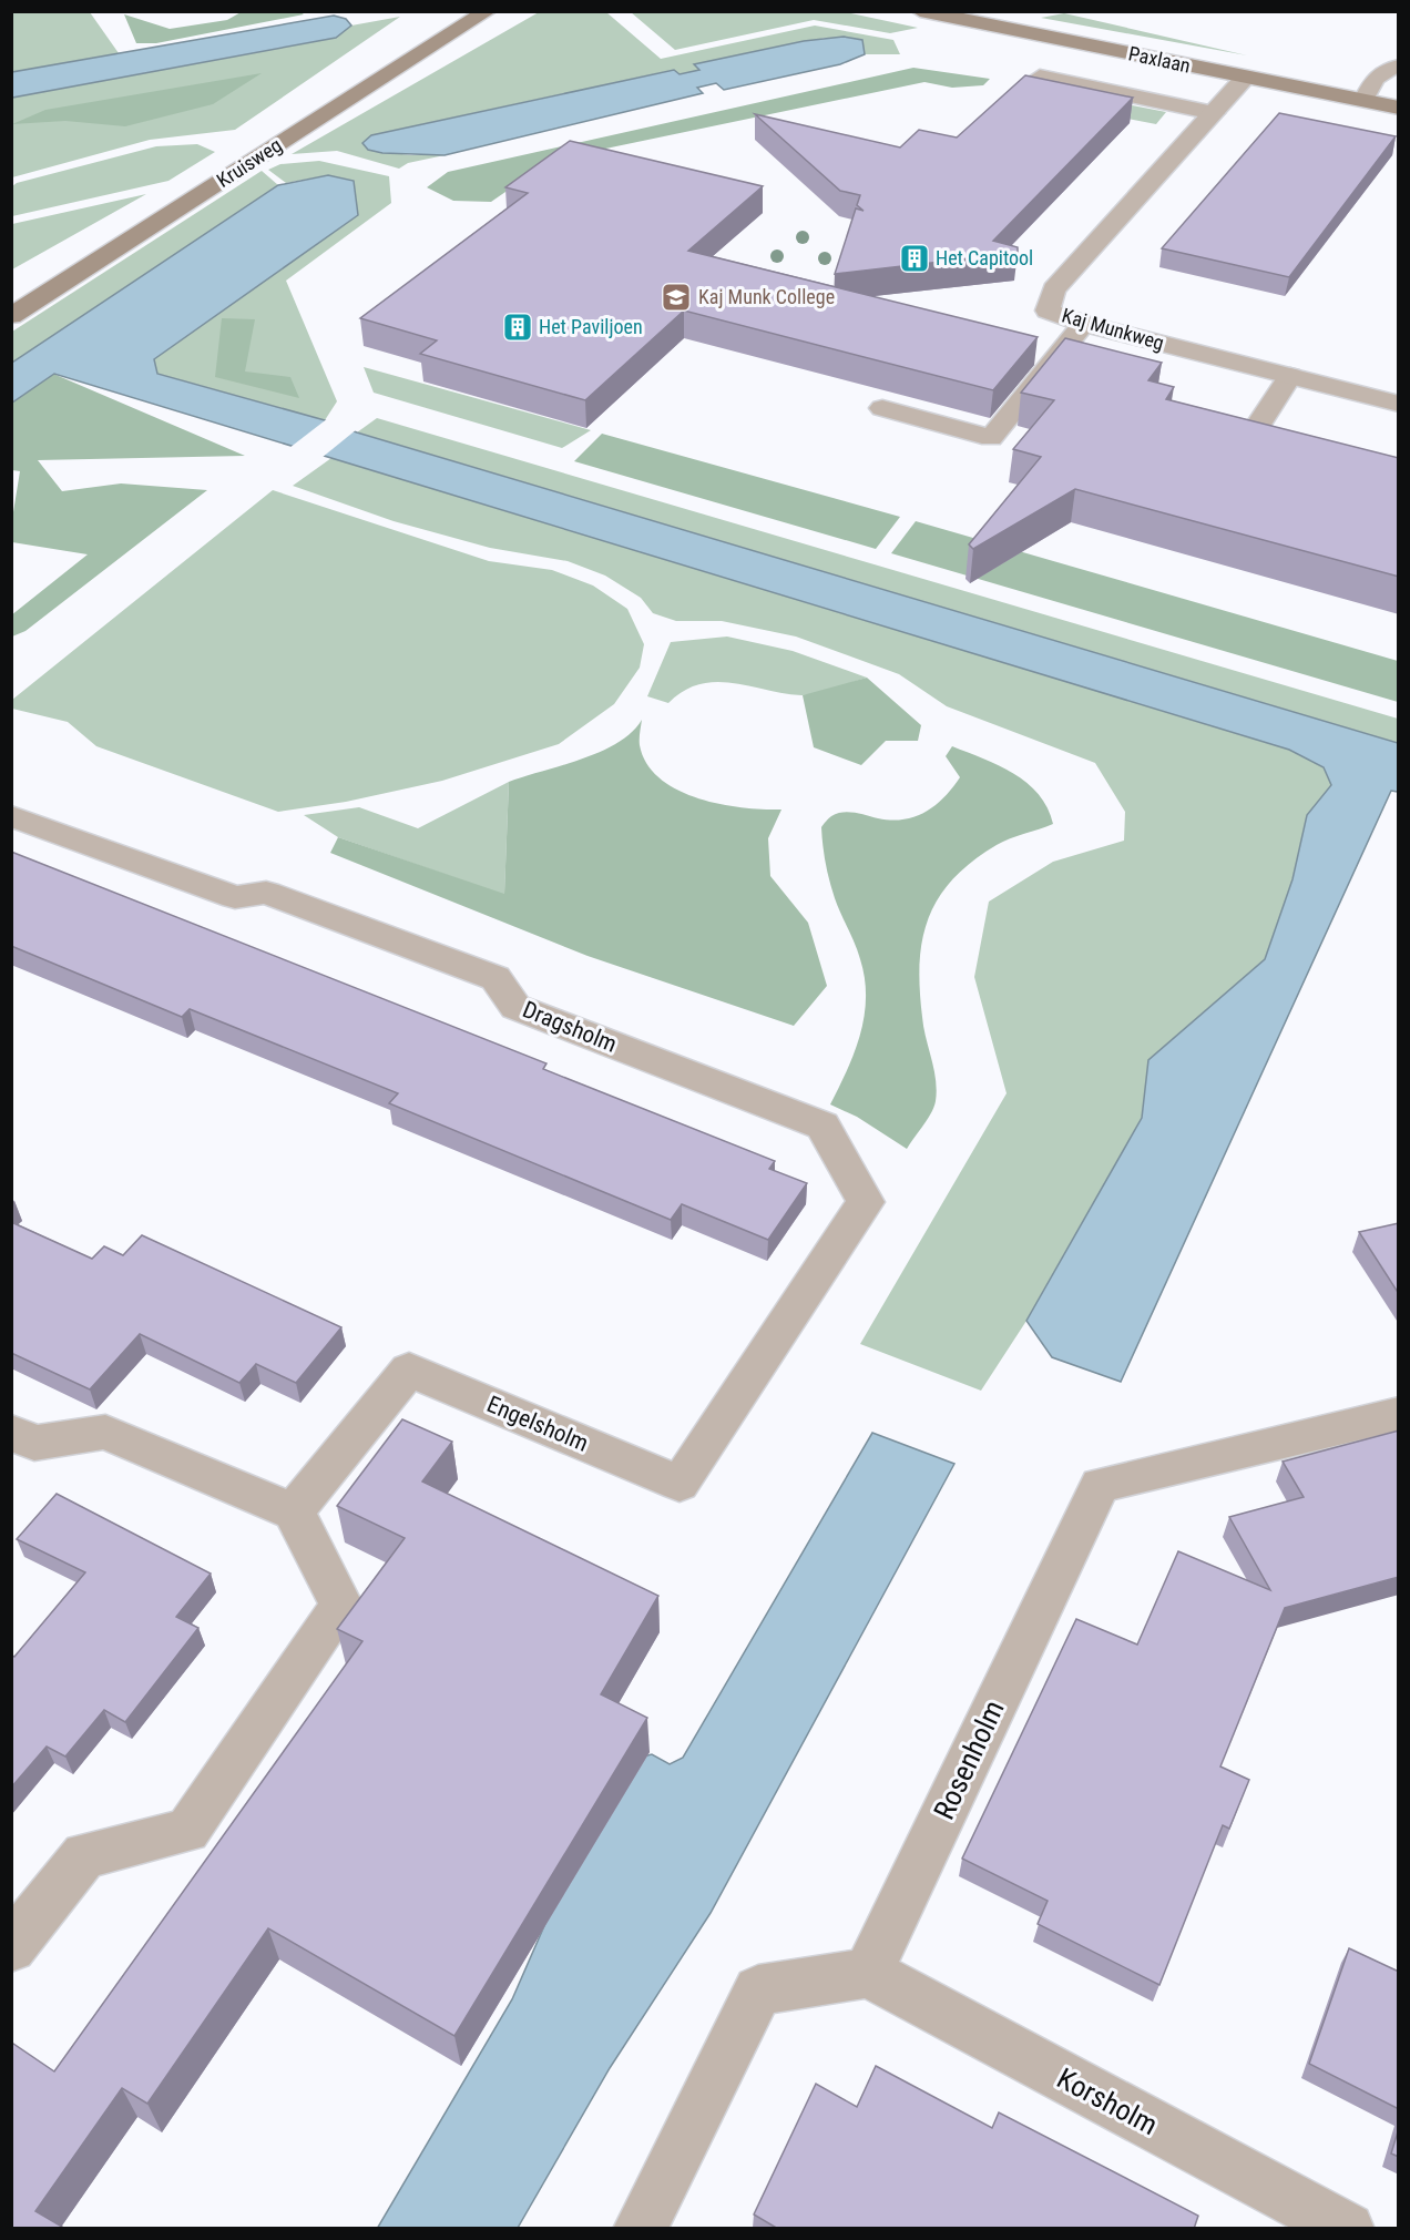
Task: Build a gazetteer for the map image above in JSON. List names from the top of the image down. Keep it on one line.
{"streets":{"street":["Paxlaan","Kruisweg","Kaj Munkweg","Dragsholm","Engelsholm","Rosenholm","Korsholm"]},"crossings":[["Paxlaan","Kaj Munkweg"],["Dragsholm","Engelsholm"],["Rosenholm","Korsholm"]],"places":{"building":["Het Capitool","Het Paviljoen"],"school or university":["Kaj Munk College"]}}
